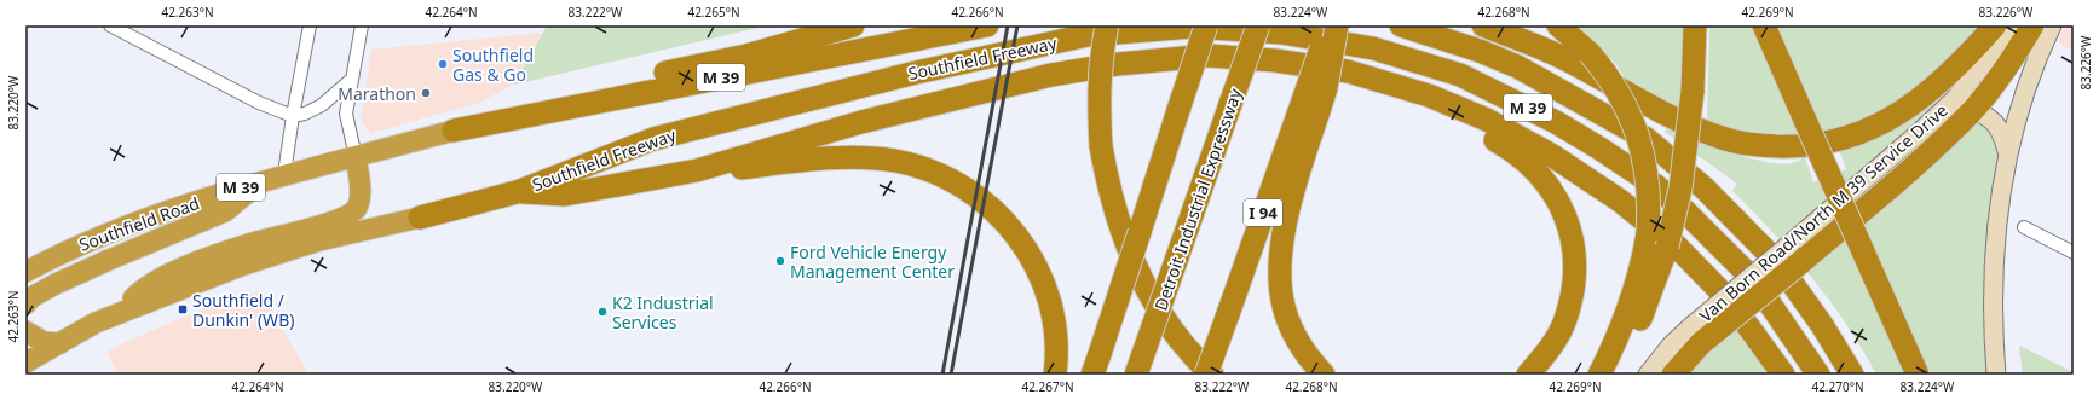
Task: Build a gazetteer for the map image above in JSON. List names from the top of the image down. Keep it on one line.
{"streets":{"highway":["Southfield Freeway","M 39","Detroit Industrial Expressway","I 94","Southfield Road"],"main road":["Van Born Road/North M 39 Service Drive"]},"crossings":[["Southfield Freeway","M 39"],["Southfield Freeway","Southfield Road"]],"places":{"other":["Southfield Gas & Go","Marathon","Ford Vehicle Energy Management Center","K2 Industrial Services"],"transit":["Southfield / Dunkin' (WB)"]},"coordinates":["42.263°N","42.264°N","83.222°W","42.265°N","42.266°N","83.224°W","42.268°N","42.269°N","83.226°W","83.220°W","42.267°N","42.270°N"]}
